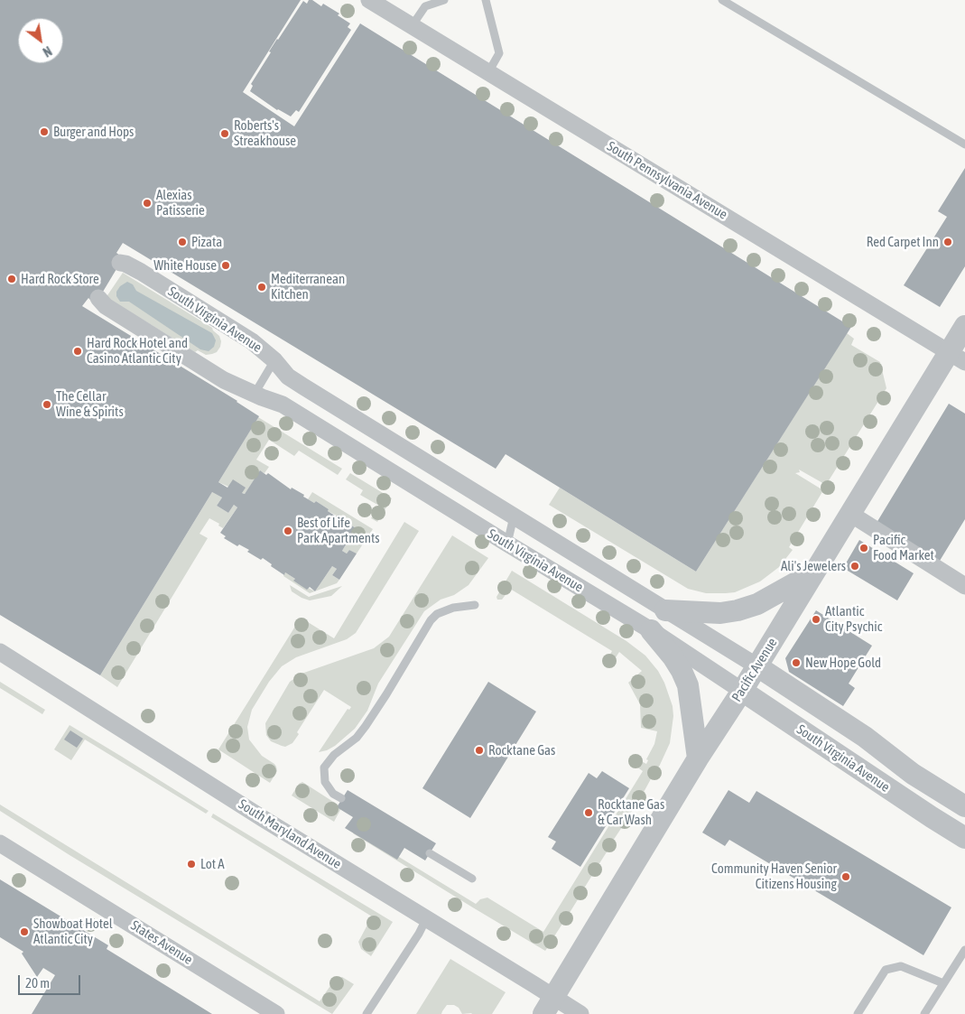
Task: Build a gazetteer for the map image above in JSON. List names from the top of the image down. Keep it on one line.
{"streets":{"street":["South Pennsylvania Avenue","South Virginia Avenue","Pacific Avenue","South Maryland Avenue","States Avenue"]},"crossings":[["South Pennsylvania Avenue","Pacific Avenue"],["South Virginia Avenue","Pacific Avenue"],["Pacific Avenue","South Maryland Avenue"]],"places":["Burger and Hops","Roberts's Streakhouse","Alexias Patisserie","Pizata","Red Carpet Inn","White House","Hard Rock Store","Mediterranean Kitchen","Hard Rock Hotel and Casino Atlantic City","The Cellar Wine & Spirits","Best of Life Park Apartments","Pacific Food Market","Ali's Jewelers","Atlantic City Psychic","New Hope Gold","Rocktane Gas","Rocktane Gas & Car Wash","Lot A","Community Haven Senior Citizens Housing","Showboat Hotel Atlantic City"],"scale_bar":"20 m","north":"bottom right"}
